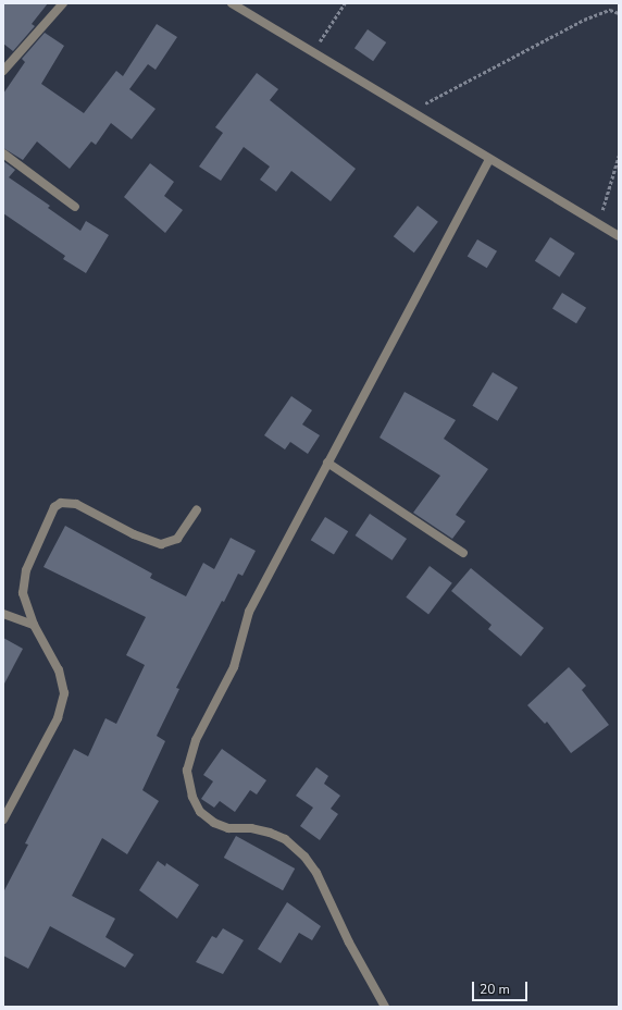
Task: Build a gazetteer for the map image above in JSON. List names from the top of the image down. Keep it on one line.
{"scale_bar":"20 m"}
